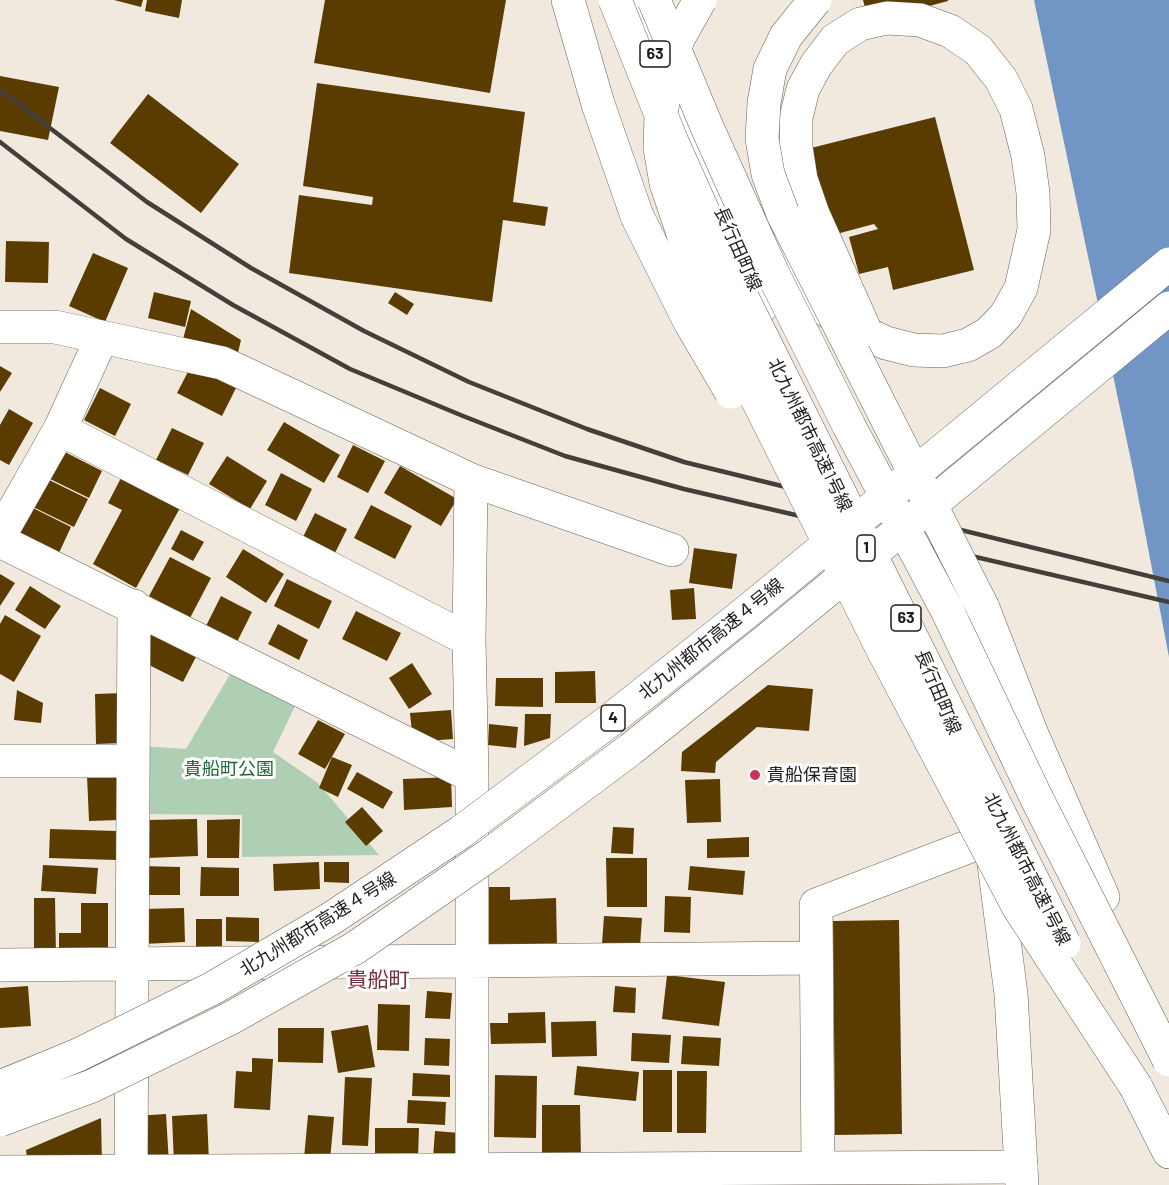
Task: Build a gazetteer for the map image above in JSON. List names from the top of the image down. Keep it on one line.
{"streets":{"main road":["63","長行田町線","北九州都市高速1号線","1","北九州都市高速４号線","4"]},"crossings":[["北九州都市高速1号線","1"]],"districts":["貴船町"],"parks":["貴船町公園"],"places":["貴船保育園"]}
